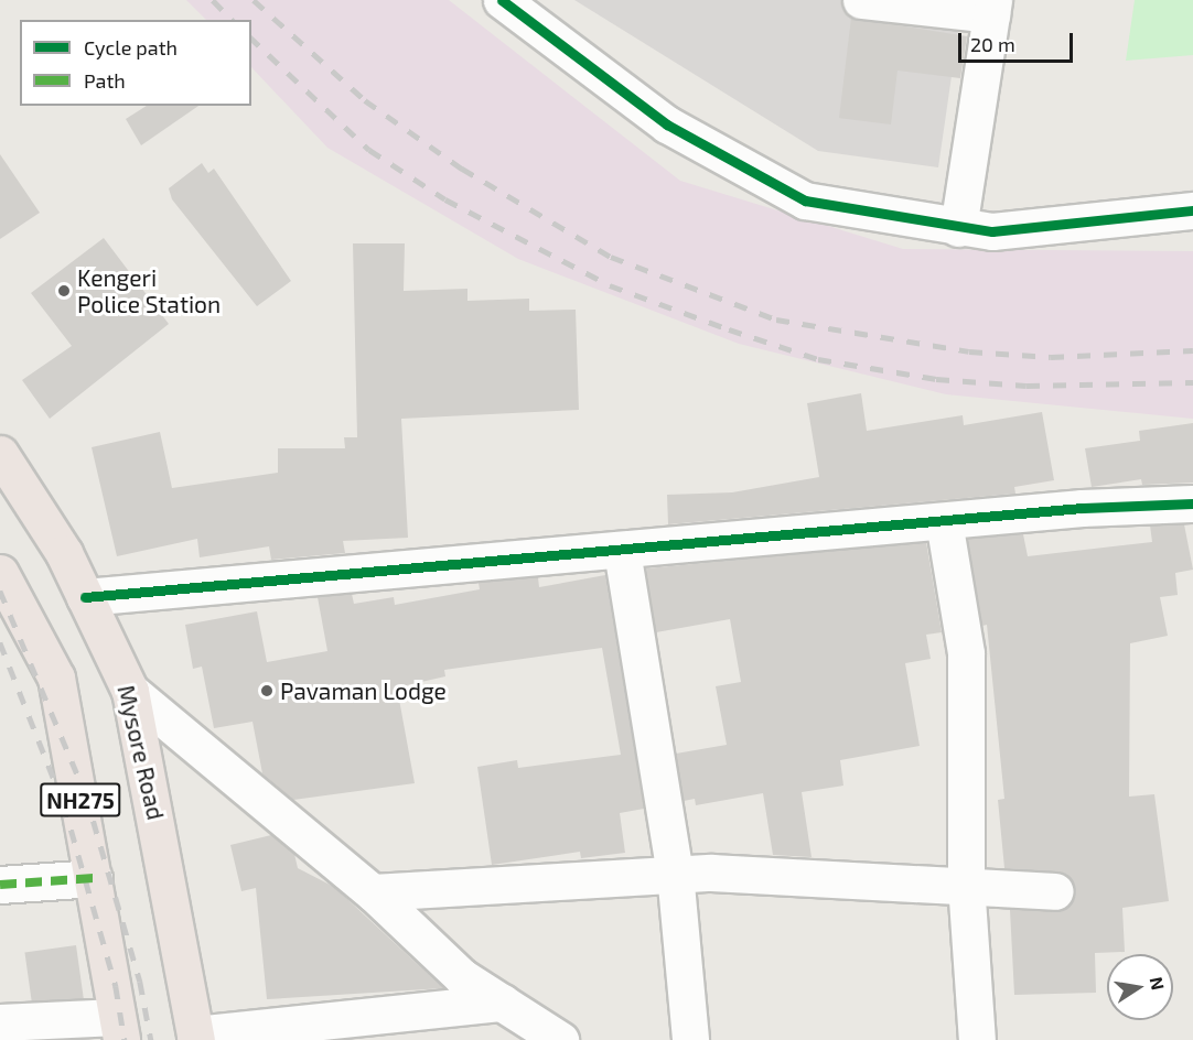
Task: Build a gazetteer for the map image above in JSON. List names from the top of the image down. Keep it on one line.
{"streets":{"highway":["Mysore Road","NH275"]},"places":["Kengeri Police Station","Pavaman Lodge"],"legend":["Cycle path","Path"],"scale_bar":"20 m","north":"right"}
